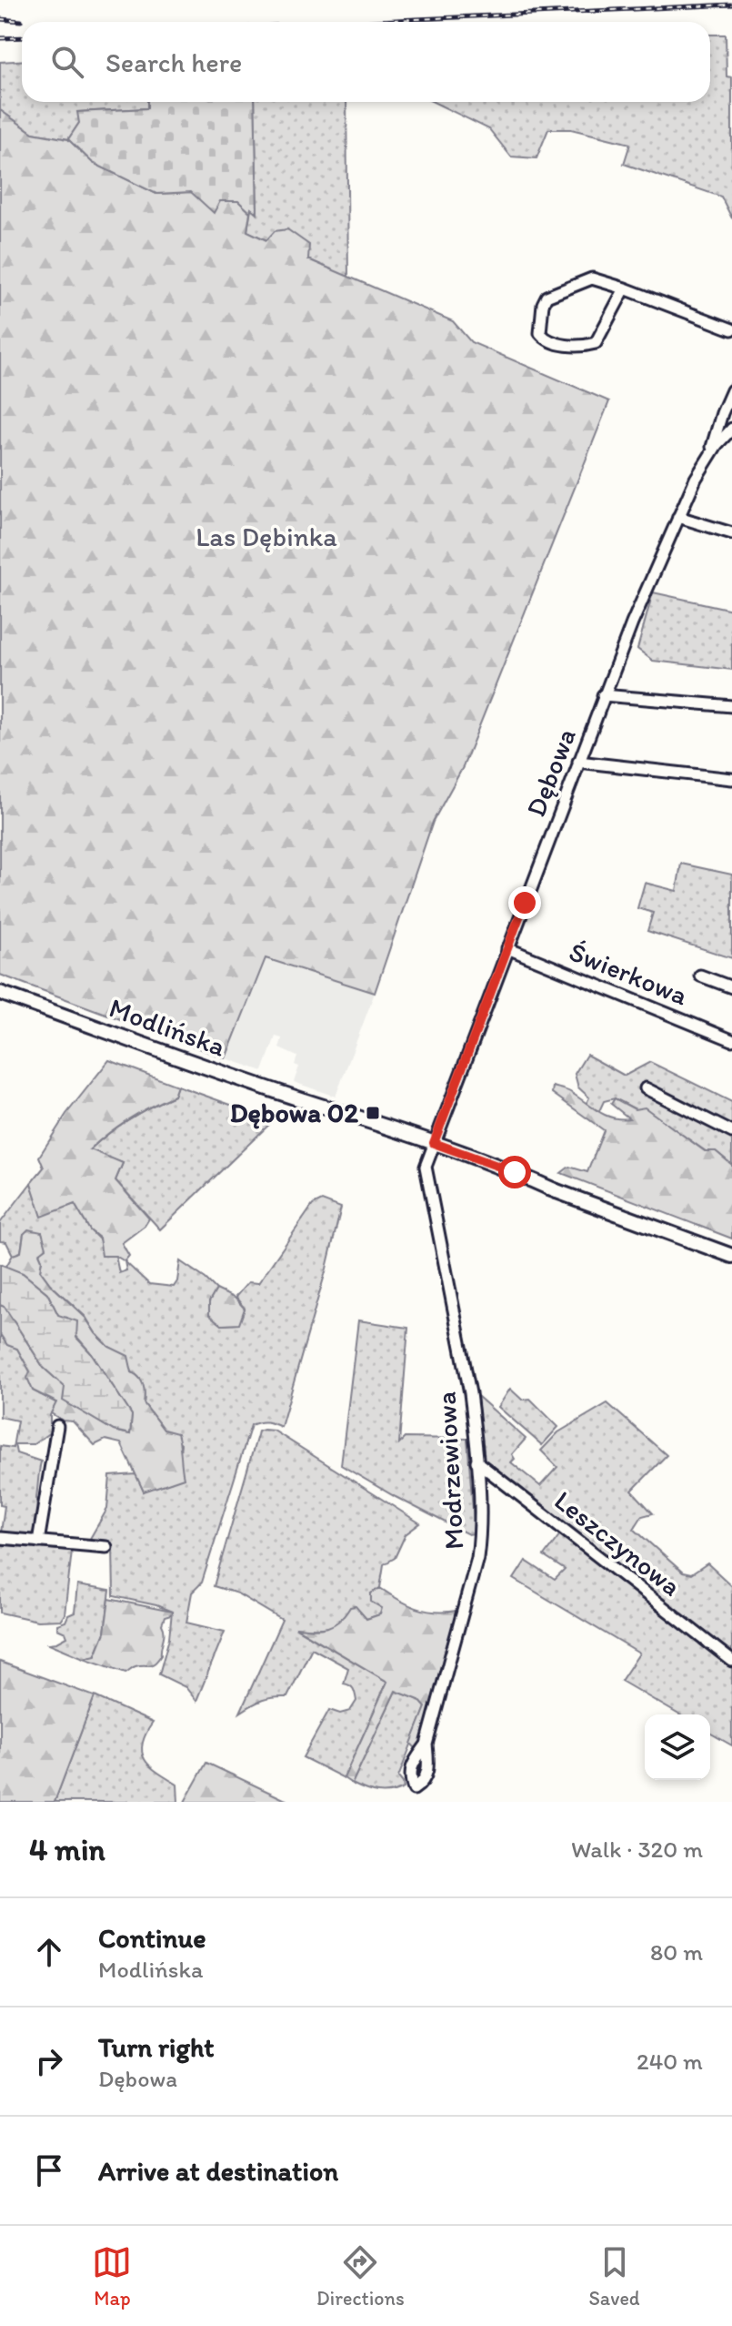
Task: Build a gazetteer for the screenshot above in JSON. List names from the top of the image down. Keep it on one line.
{"streets":{"main road":["Modlińska"],"street":["Dębowa","Świerkowa","Modrzewiowa","Leszczynowa"]},"crossings":[["Dębowa","Świerkowa"],["Dębowa","Modlińska"],["Dębowa","Modrzewiowa"],["Modlińska","Modrzewiowa"],["Modrzewiowa","Leszczynowa"]],"parks":["Las Dębinka"],"places":{"transit":["Dębowa 02"]},"page":{"search":"Search here","heading":["4 min","Walk · 320 m"],"list":[["Continue","Modlińska","80 m"],["Turn right","Dębowa","240 m"],"Arrive at destination"],"nav":["Map","Directions","Saved"]}}
